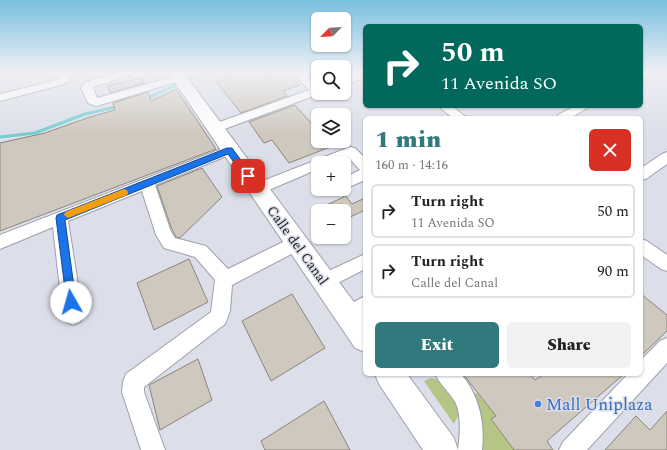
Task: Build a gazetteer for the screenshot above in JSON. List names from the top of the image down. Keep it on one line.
{"streets":{"highway":["Calle del Canal"]},"places":["Mall Uniplaza"],"north":"bottom left","page":{"map_buttons":["+","−"],"turn":["50 m","11 Avenida SO"],"heading":["1 min","160 m · 14:16"],"list":[{"name":"Turn right","note":"11 Avenida SO","value":"50 m"},{"name":"Turn right","note":"Calle del Canal","value":"90 m"}],"buttons":["Exit","Share"]}}
